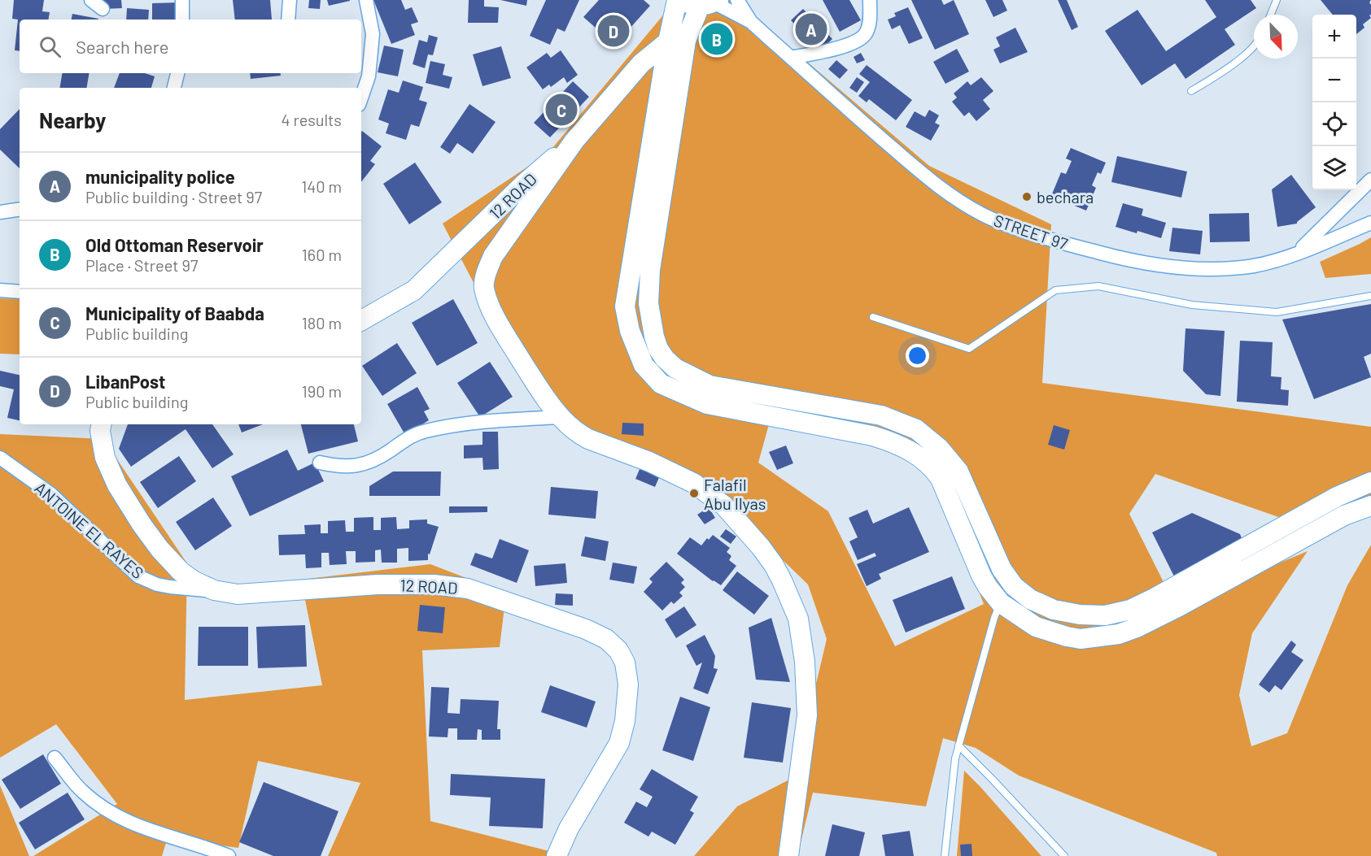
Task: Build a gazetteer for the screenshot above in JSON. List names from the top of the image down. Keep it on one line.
{"streets":{"main road":["12 ROAD"],"street":["STREET 97","ANTOINE EL RAYES"]},"crossings":[["12 ROAD","ANTOINE EL RAYES"]],"places":["bechara","Falafil Abu Ilyas"],"north":"bottom right","page":{"pins":["A","D","B","C"],"map_buttons":["+","−"],"search":"Search here","heading":["Nearby","4 results"],"list":[{"mark":"A","name":"municipality police","note":"Public building · Street 97","value":"140 m"},{"mark":"B","name":"Old Ottoman Reservoir","note":"Place · Street 97","value":"160 m"},{"mark":"C","name":"Municipality of Baabda","note":"Public building","value":"180 m"},{"mark":"D","name":"LibanPost","note":"Public building","value":"190 m"}]}}
